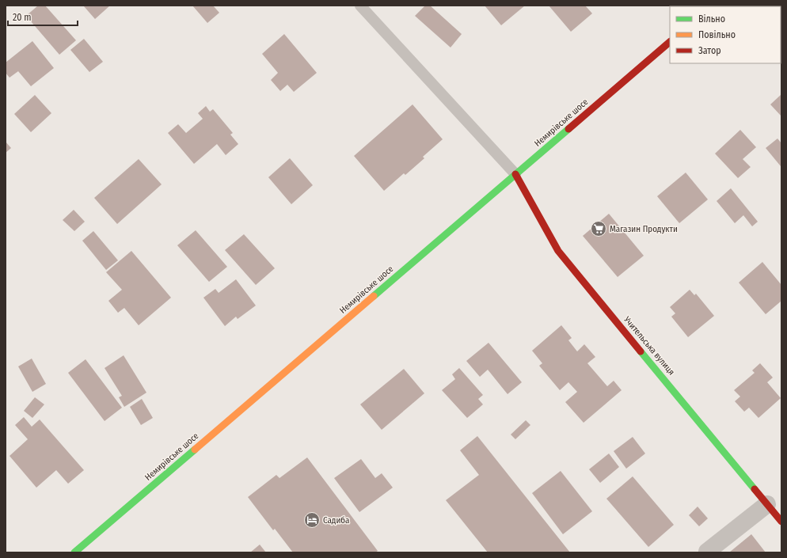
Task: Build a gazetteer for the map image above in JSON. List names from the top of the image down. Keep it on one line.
{"streets":{"main road":["Немирівське шосе","Учительська вулиця"]},"crossings":[["Немирівське шосе","Учительська вулиця"]],"places":{"supermarket":["Магазин Продукти"],"hotel":["Садиба"]},"legend":["Вільно","Повільно","Затор"],"scale_bar":"20 m"}
